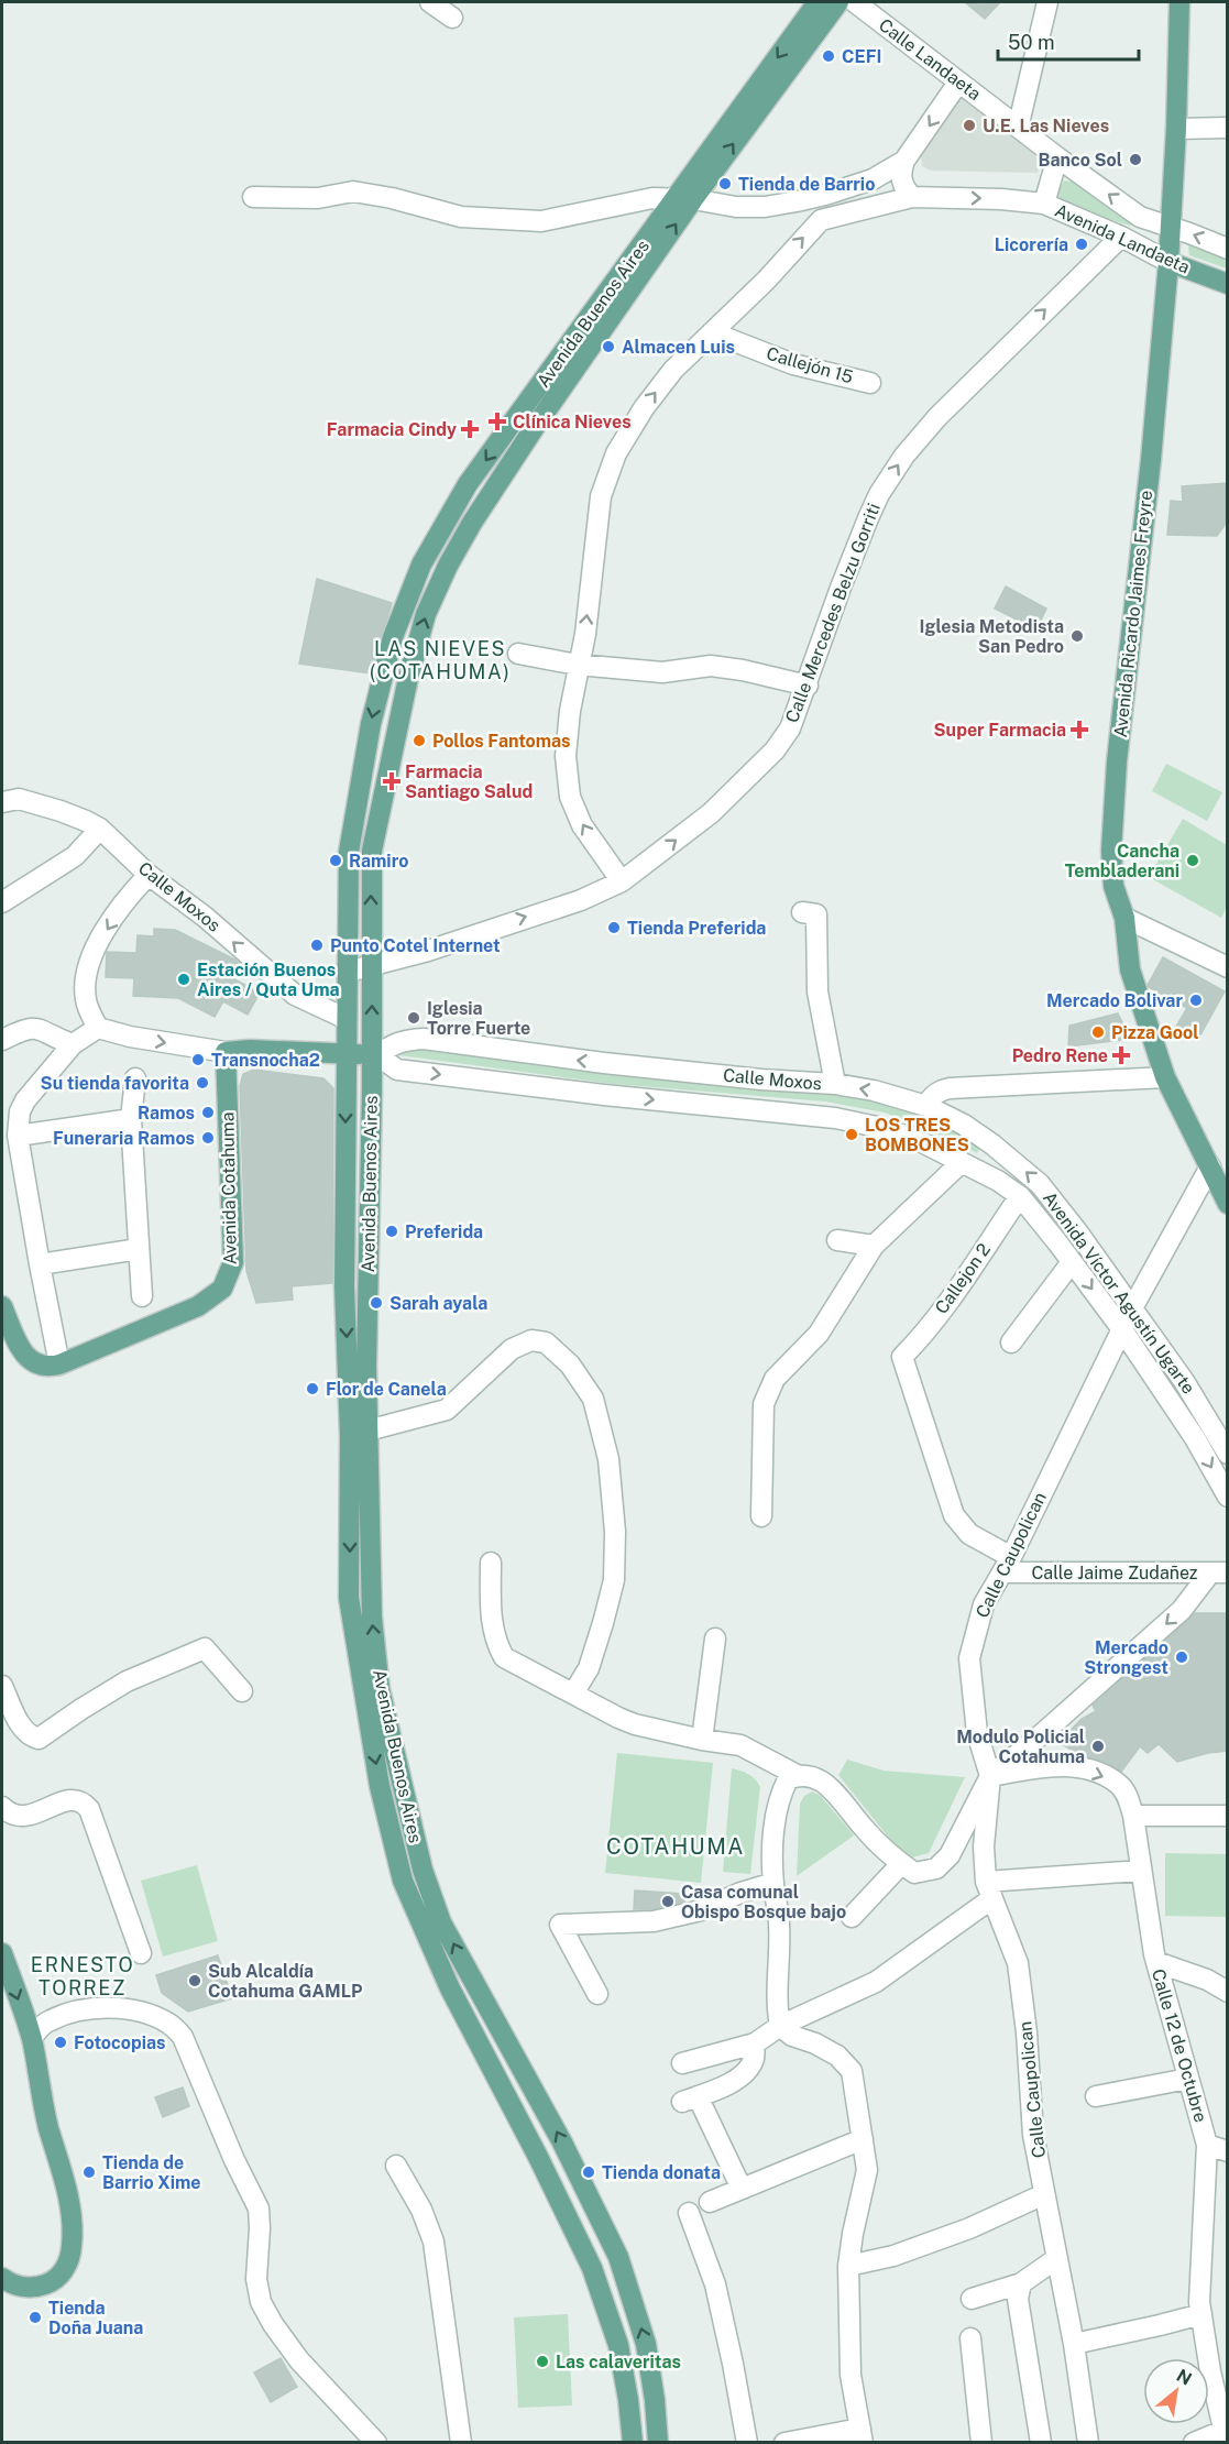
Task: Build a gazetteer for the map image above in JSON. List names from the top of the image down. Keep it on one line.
{"streets":{"main road":["Avenida Landaeta","Avenida Buenos Aires","Avenida Ricardo Jaimes Freyre","Calle Moxos","Avenida Cotahuma"],"street":["Calle Landaeta","Callejón 15","Calle Mercedes Belzu Gorriti","Callejon 2","Avenida Víctor Agustín Ugarte","Calle Caupolican","Calle Jaime Zudañez","Calle 12 de Octubre"]},"crossings":[["Calle Landaeta","Avenida Ricardo Jaimes Freyre"],["Avenida Landaeta","Callejón 15"],["Avenida Landaeta","Calle Mercedes Belzu Gorriti"],["Avenida Landaeta","Avenida Ricardo Jaimes Freyre"],["Avenida Buenos Aires","Calle Mercedes Belzu Gorriti"],["Avenida Buenos Aires","Calle Moxos"],["Avenida Ricardo Jaimes Freyre","Calle Caupolican"],["Calle Moxos","Avenida Víctor Agustín Ugarte"],["Callejon 2","Avenida Víctor Agustín Ugarte"],["Callejon 2","Calle Caupolican"],["Callejon 2","Calle Jaime Zudañez"],["Avenida Víctor Agustín Ugarte","Calle Caupolican"],["Calle Caupolican","Calle Jaime Zudañez"],["Calle Caupolican","Calle 12 de Octubre"]],"one_way":["Calle Landaeta","Calle Mercedes Belzu Gorriti"],"districts":["LAS NIEVES (COTAHUMA)","COTAHUMA","ERNESTO TORREZ"],"places":{"other":["CEFI","U.E. Las Nieves","Banco Sol","Tienda de Barrio","Licorería","Almacen Luis","Iglesia Metodista San Pedro","Pollos Fantomas","Ramiro","Cancha Tembladerani","Tienda Preferida","Punto Cotel Internet","Estación Buenos Aires / Quta Uma","Mercado Bolivar","Iglesia Torre Fuerte","Pizza Gool","Transnocha2","Su tienda favorita","Ramos","LOS TRES BOMBONES","Funeraria Ramos","Preferida","Sarah ayala","Flor de Canela","Mercado Strongest","Modulo Policial Cotahuma","Casa comunal Obispo Bosque bajo","Sub Alcaldía Cotahuma GAMLP","Fotocopias","Tienda de Barrio Xime","Tienda donata","Tienda Doña Juana","Las calaveritas"],"health":["Clínica Nieves","Farmacia Cindy","Super Farmacia","Farmacia Santiago Salud","Pedro Rene"]},"scale_bar":"50 m","north":"top right"}
